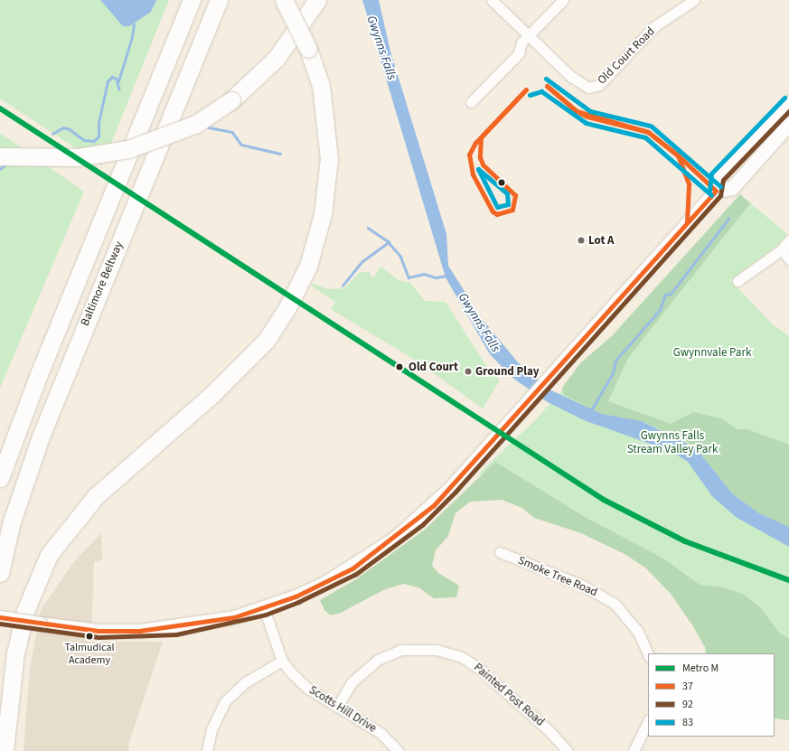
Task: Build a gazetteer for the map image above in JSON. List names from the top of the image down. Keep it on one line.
{"streets":{"highway":["Baltimore Beltway"],"street":["Old Court Road","Smoke Tree Road","Painted Post Road","Scotts Hill Drive"]},"crossings":[["Painted Post Road","Scotts Hill Drive"]],"water":["Gwynns Falls"],"parks":["Gwynnvale Park","Gwynns Falls Stream Valley Park"],"places":["Lot A","Old Court","Ground Play","Talmudical Academy"],"lines":["transit line 83","transit line 37","metro line M","transit line 92"],"legend":["Metro M","37","92","83"]}
